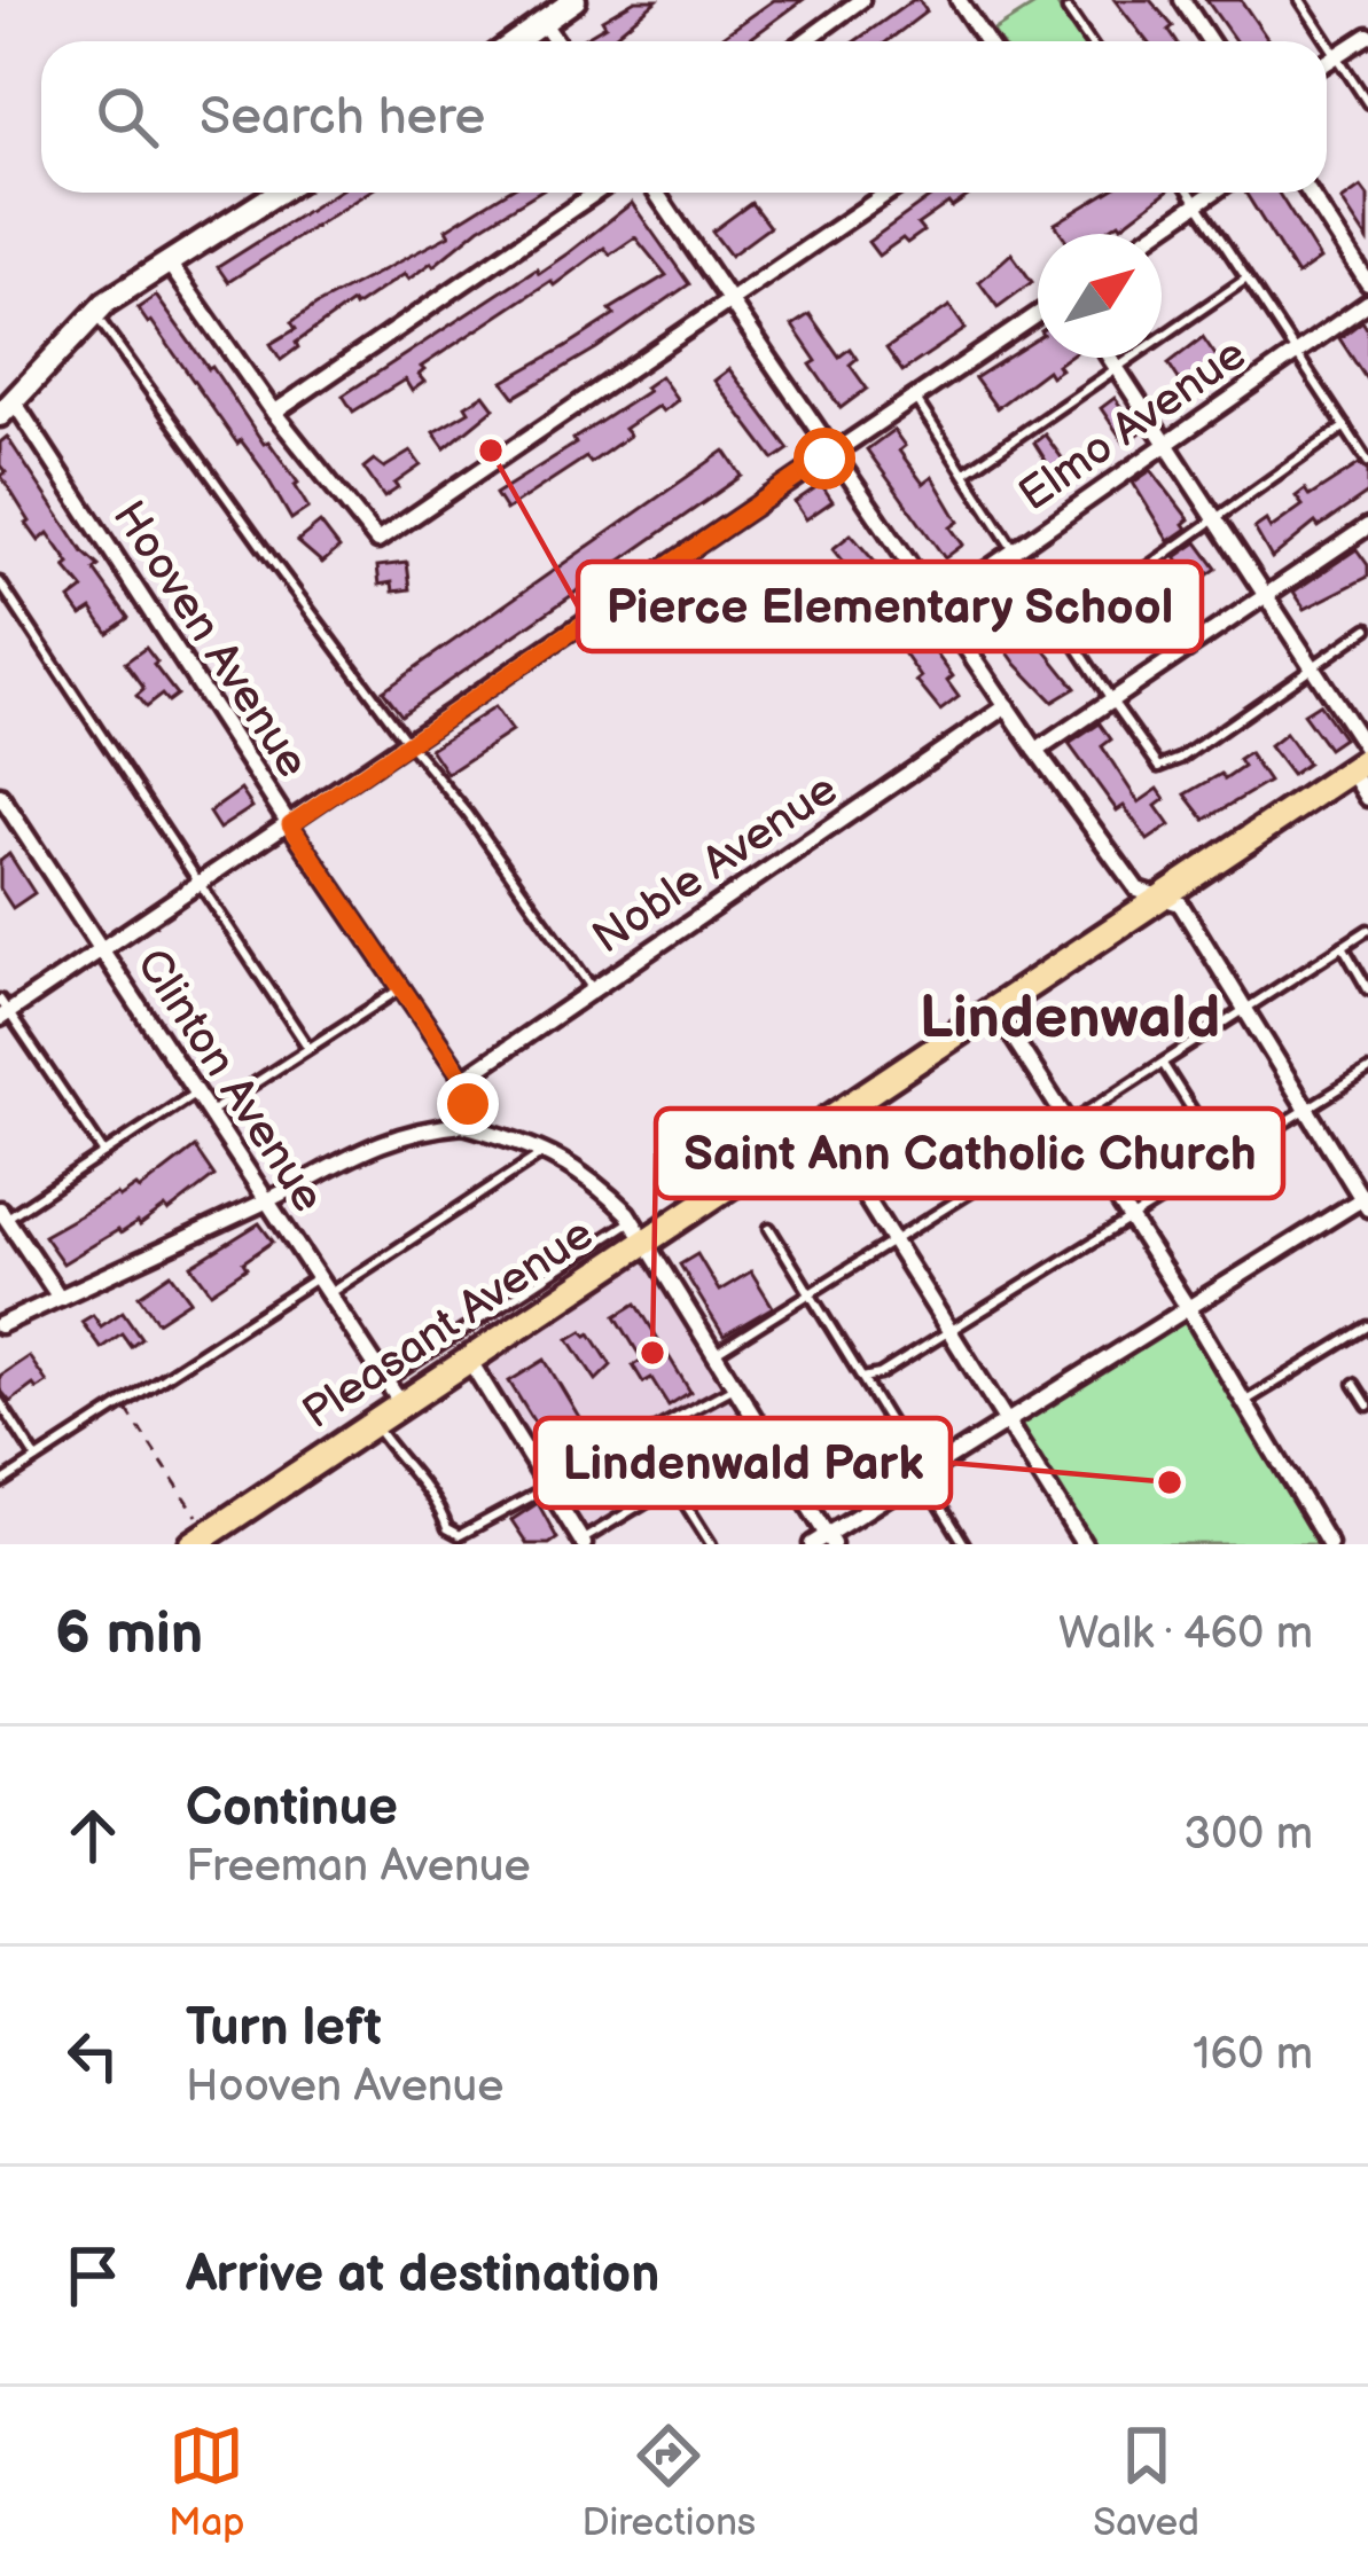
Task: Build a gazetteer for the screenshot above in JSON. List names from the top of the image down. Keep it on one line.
{"streets":{"main road":["Pleasant Avenue"],"street":["Elmo Avenue","Hooven Avenue","Noble Avenue","Clinton Avenue"]},"crossings":[["Hooven Avenue","Noble Avenue"],["Clinton Avenue","Pleasant Avenue"]],"districts":["Lindenwald"],"places":["Pierce Elementary School","Saint Ann Catholic Church","Lindenwald Park"],"north":"top right","page":{"search":"Search here","heading":["6 min","Walk · 460 m"],"list":[["Continue","Freeman Avenue","300 m"],["Turn left","Hooven Avenue","160 m"],"Arrive at destination"],"nav":["Map","Directions","Saved"]}}
